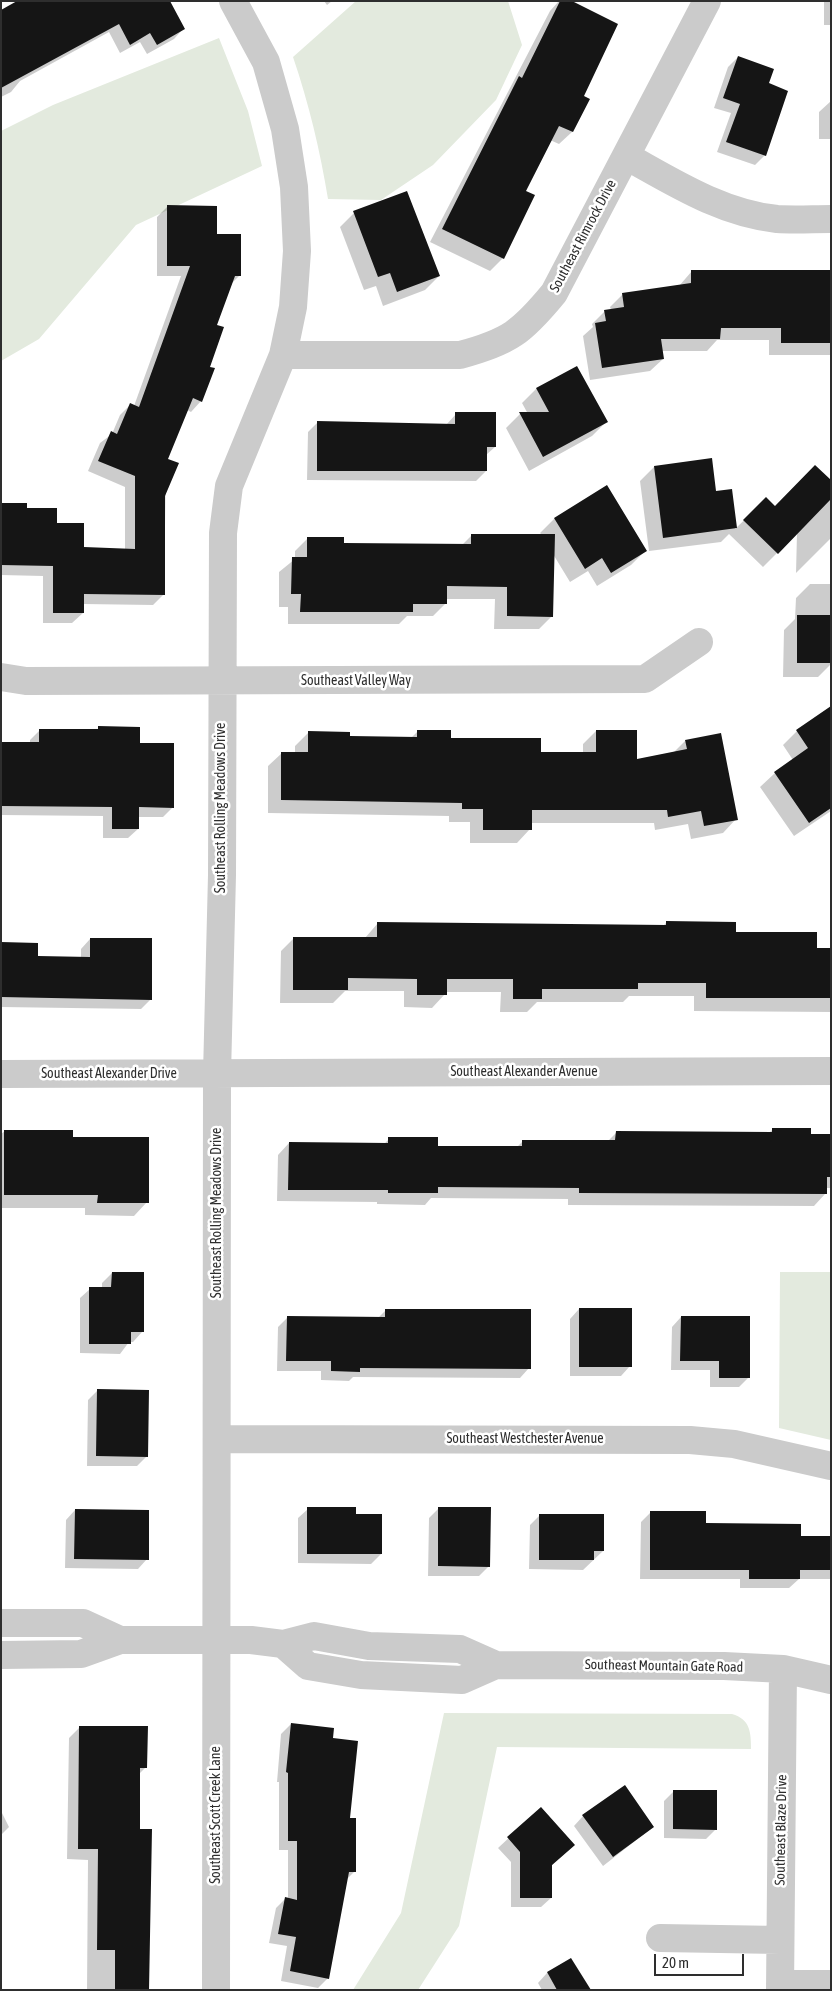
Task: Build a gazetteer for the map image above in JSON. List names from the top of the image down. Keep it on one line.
{"streets":{"street":["Southeast Rimrock Drive","Southeast Valley Way","Southeast Rolling Meadows Drive","Southeast Alexander Avenue","Southeast Alexander Drive","Southeast Westchester Avenue","Southeast Mountain Gate Road","Southeast Scott Creek Lane","Southeast Blaze Drive"]},"crossings":[["Southeast Rimrock Drive","Southeast Rolling Meadows Drive"],["Southeast Valley Way","Southeast Rolling Meadows Drive"],["Southeast Rolling Meadows Drive","Southeast Alexander Avenue"],["Southeast Rolling Meadows Drive","Southeast Alexander Drive"],["Southeast Rolling Meadows Drive","Southeast Westchester Avenue"],["Southeast Rolling Meadows Drive","Southeast Mountain Gate Road"],["Southeast Rolling Meadows Drive","Southeast Scott Creek Lane"],["Southeast Alexander Avenue","Southeast Alexander Drive"],["Southeast Mountain Gate Road","Southeast Scott Creek Lane"],["Southeast Mountain Gate Road","Southeast Blaze Drive"]],"scale_bar":"20 m"}
